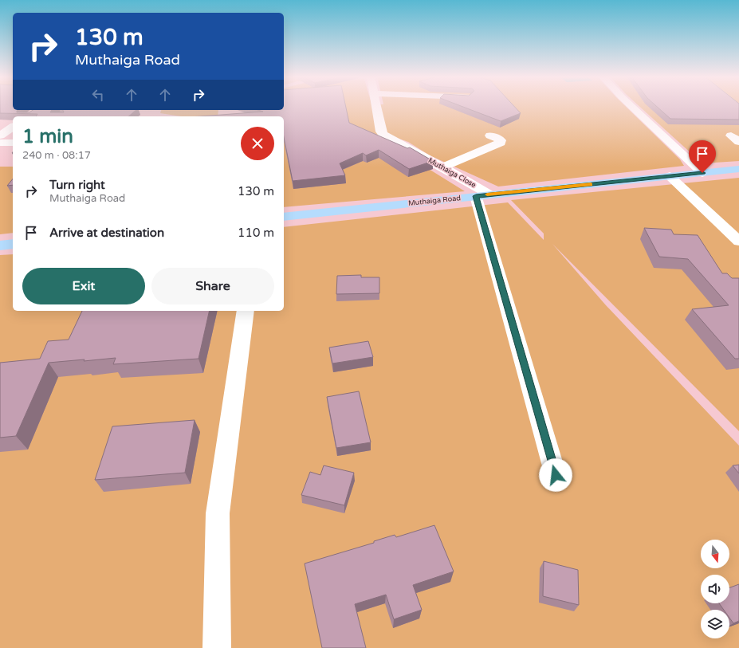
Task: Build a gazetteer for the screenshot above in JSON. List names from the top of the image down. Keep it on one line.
{"streets":{"main road":["Muthaiga Road"],"street":["Muthaiga Close"]},"crossings":[["Muthaiga Close","Muthaiga Road"]],"north":"bottom","page":{"turn":["130 m","Muthaiga Road"],"heading":["1 min","240 m · 08:17"],"list":[{"name":"Turn right","note":"Muthaiga Road","value":"130 m"},{"name":"Arrive at destination","value":"110 m"}],"buttons":["Exit","Share"]}}
